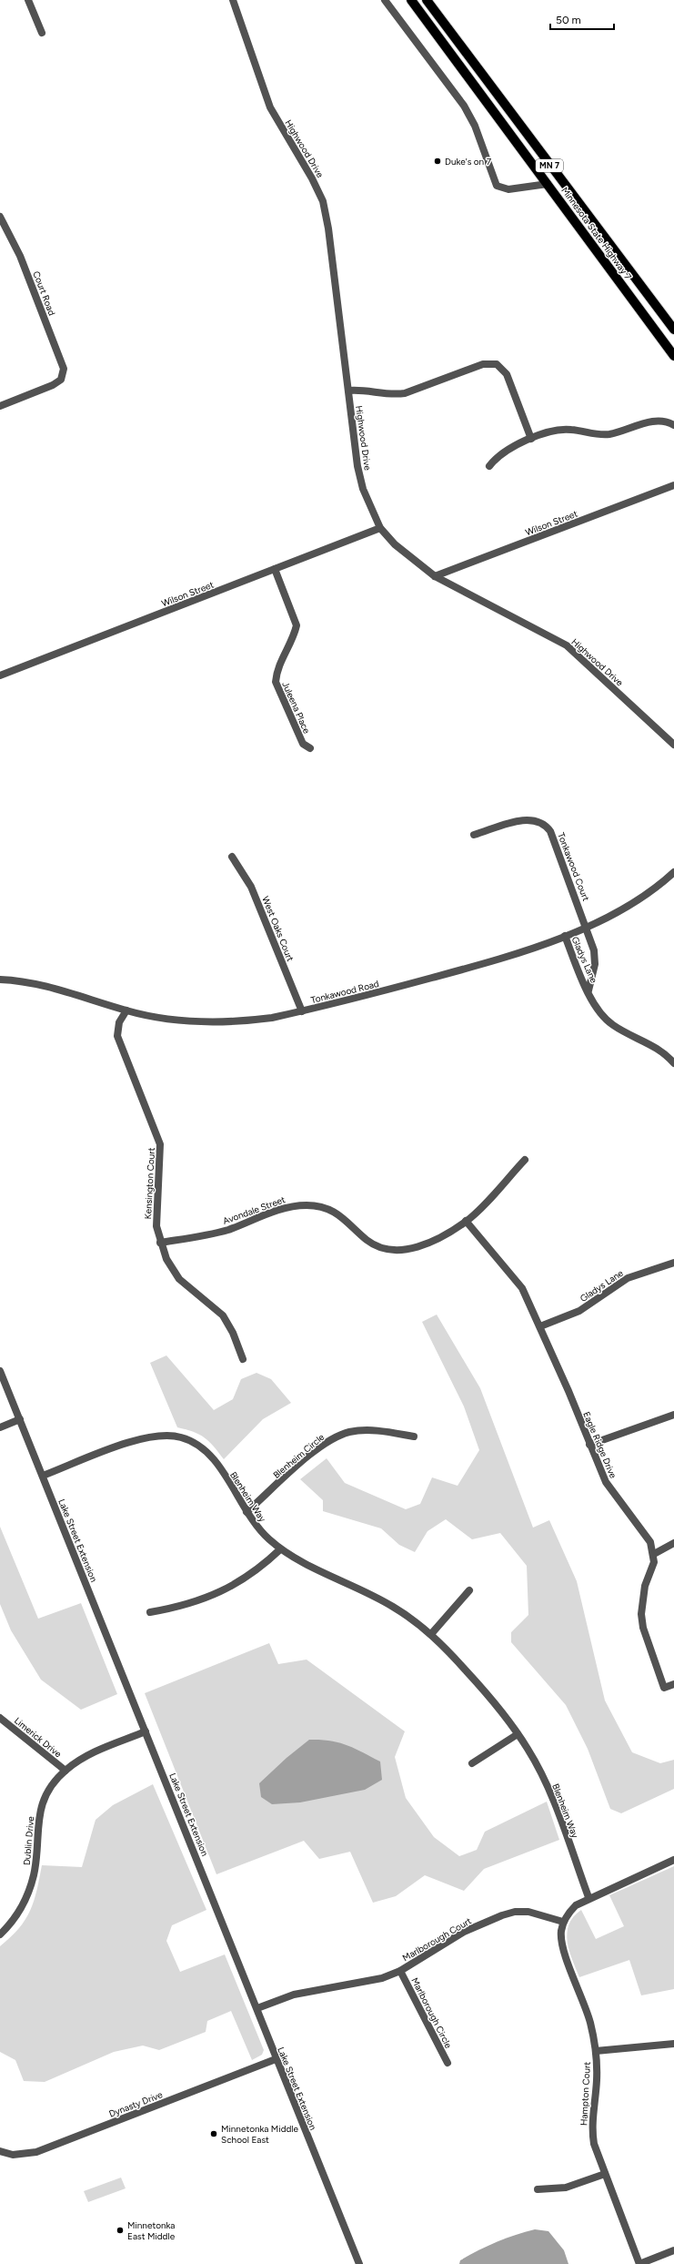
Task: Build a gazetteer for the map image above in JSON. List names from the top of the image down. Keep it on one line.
{"streets":{"main road":["MN 7","Minnesota State Highway 7"],"street":["Highwood Drive","Court Road","Wilson Street","Juleena Place","Tonkawood Court","West Oaks Court","Gladys Lane","Tonkawood Road","Kensington Court","Avondale Street","Eagle Ridge Drive","Blenheim Circle","Blenheim Way","Lake Street Extension","Limerick Drive","Dublin Drive","Marlborough Court","Marlborough Circle","Hampton Court","Dynasty Drive"]},"crossings":[["Highwood Drive","Wilson Street"],["Wilson Street","Juleena Place"],["Tonkawood Court","Gladys Lane"],["Tonkawood Court","Tonkawood Road"],["West Oaks Court","Tonkawood Road"],["Gladys Lane","Tonkawood Road"],["Gladys Lane","Eagle Ridge Drive"],["Tonkawood Road","Kensington Court"],["Kensington Court","Avondale Street"],["Avondale Street","Eagle Ridge Drive"],["Blenheim Circle","Blenheim Way"],["Blenheim Way","Lake Street Extension"],["Lake Street Extension","Dublin Drive"],["Lake Street Extension","Marlborough Court"],["Lake Street Extension","Dynasty Drive"],["Limerick Drive","Dublin Drive"],["Marlborough Court","Marlborough Circle"],["Marlborough Court","Hampton Court"]],"places":["Duke's on 7","Minnetonka Middle School East","Minnetonka East Middle"],"scale_bar":"50 m"}
